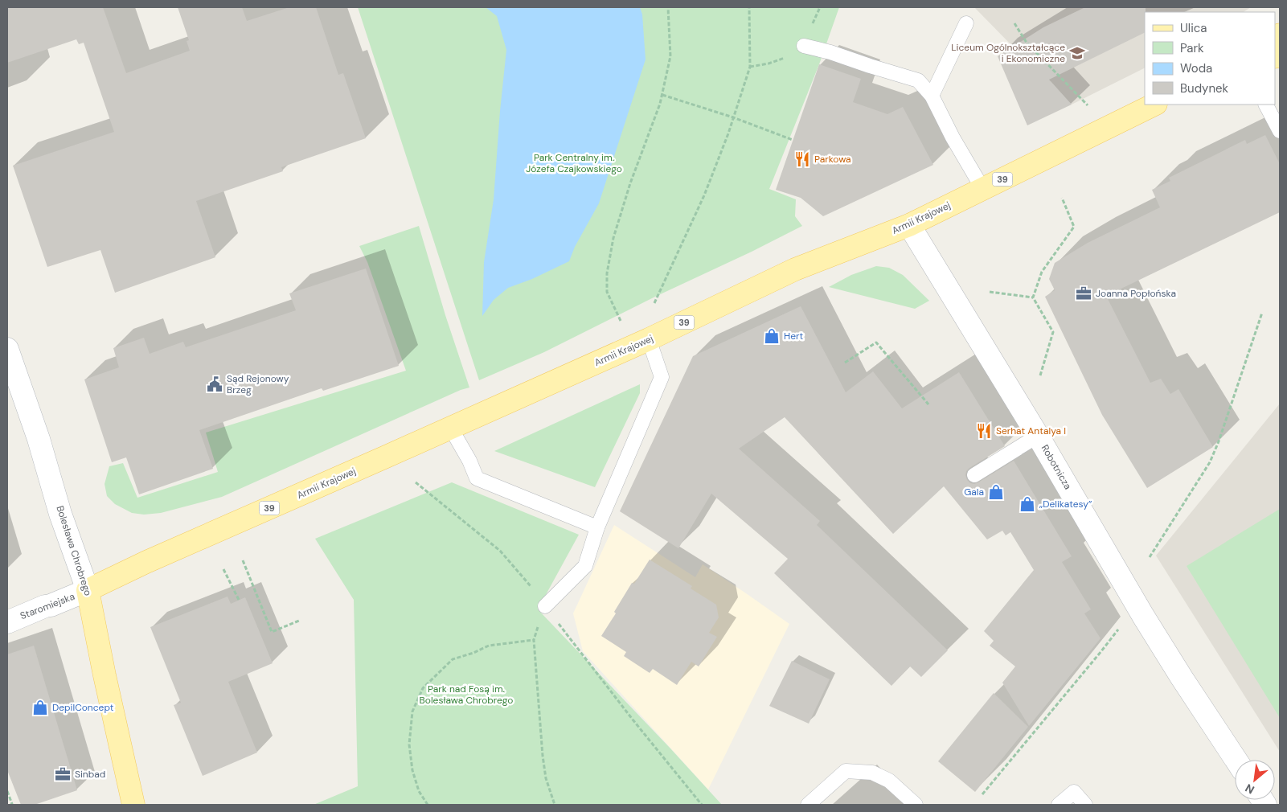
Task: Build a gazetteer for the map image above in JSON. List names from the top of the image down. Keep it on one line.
{"streets":{"main road":["39","Armii Krajowej","Bolesława Chrobrego"],"street":["Robotnicza","Staromiejska"]},"crossings":[["Armii Krajowej","Robotnicza"],["Armii Krajowej","Bolesława Chrobrego"],["Armii Krajowej","Staromiejska"],["Bolesława Chrobrego","Staromiejska"]],"parks":["Park Centralny im. Józefa Czajkowskiego","Park nad Fosą im. Bolesława Chrobrego"],"places":{"school or university":["Liceum Ogólnokształcące i Ekonomiczne"],"restaurant":["Parkowa","Serhat Antalya I"],"office":["Joanna Popłońska","Sinbad"],"shop":["Hert","Gala","„Delikatesy”","DepilConcept"],"public building":["Sąd Rejonowy Brzeg"]},"legend":["Ulica","Park","Woda","Budynek"],"north":"bottom left"}
